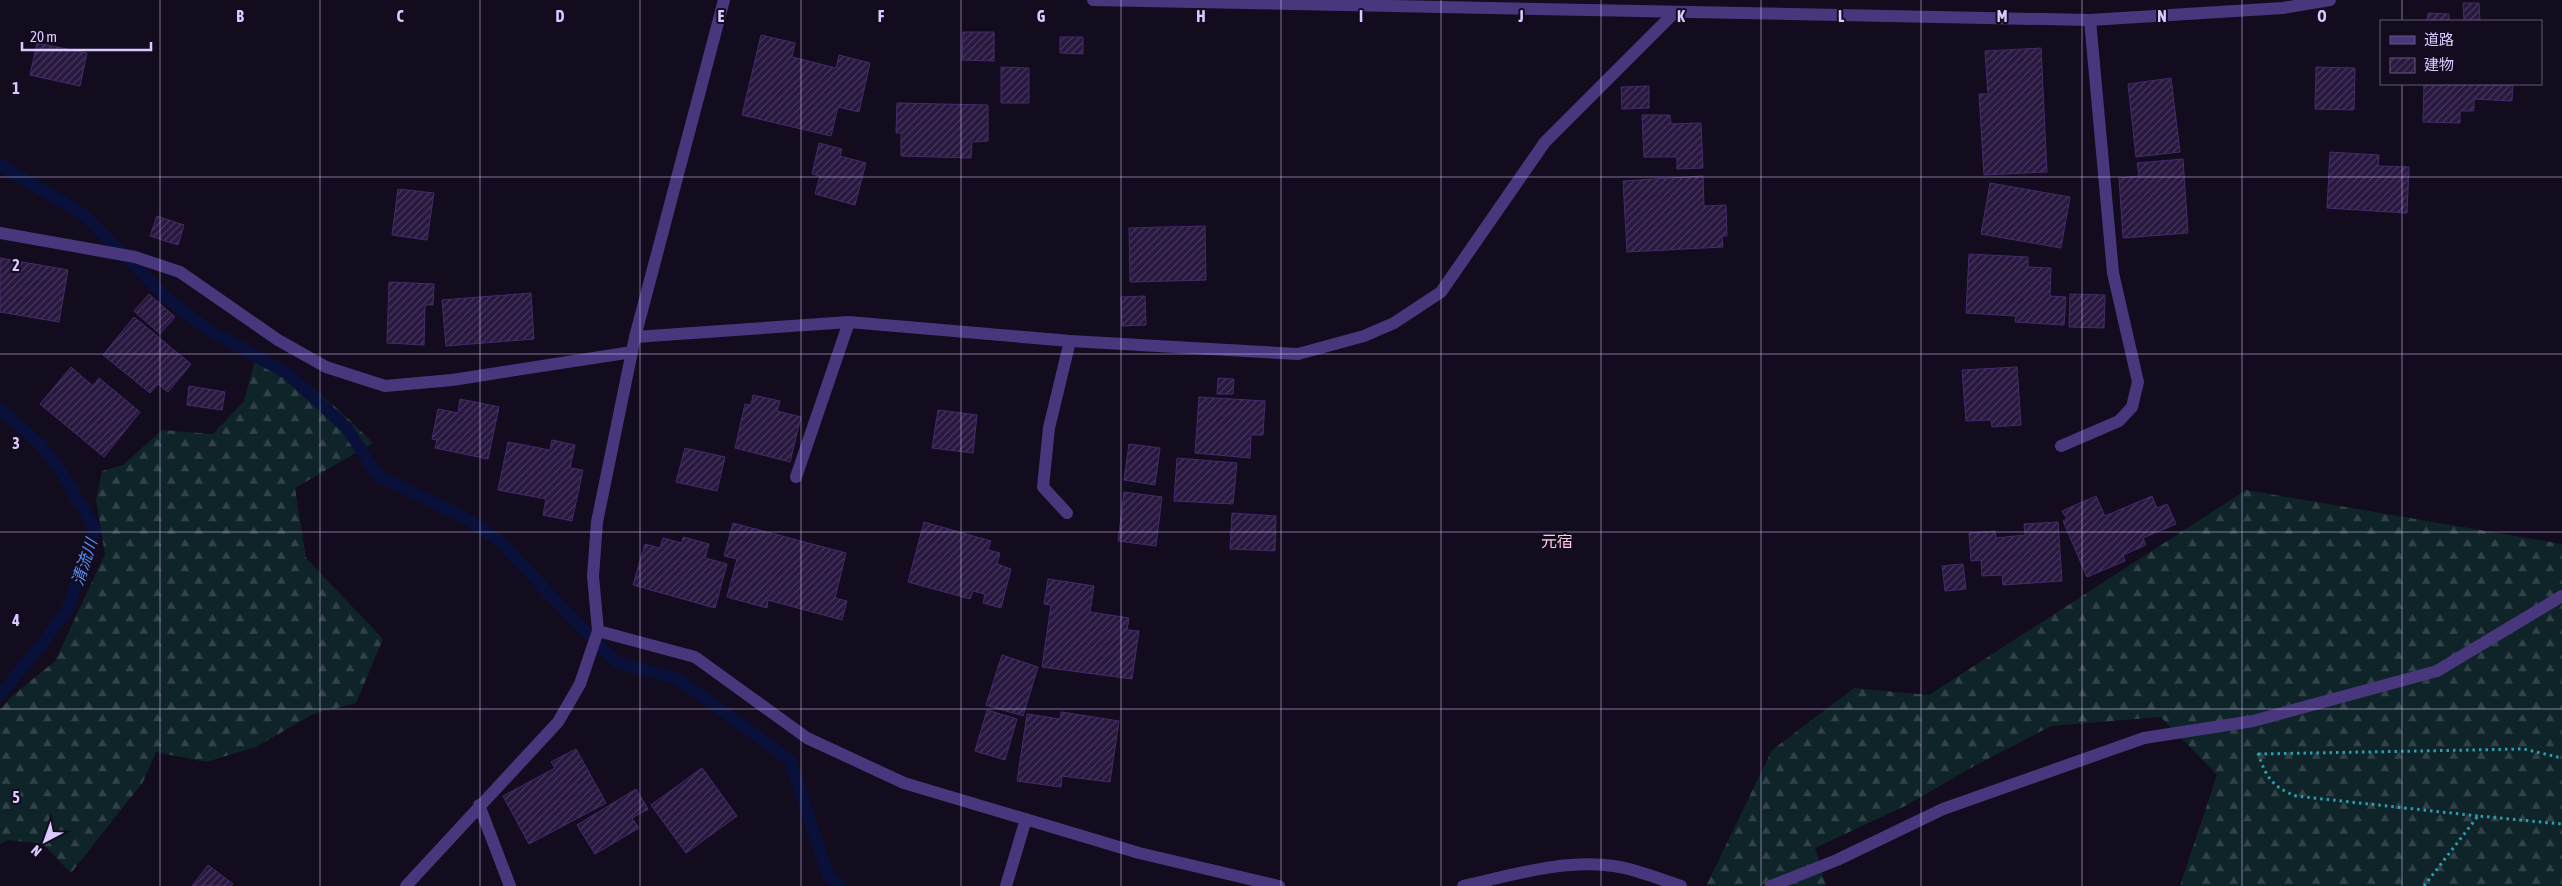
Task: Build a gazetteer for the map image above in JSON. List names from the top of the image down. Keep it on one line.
{"districts":["元宿"],"water":["清流川"],"legend":["道路","建物"],"scale_bar":"20 m","north":"bottom left","grid":{"columns":["B","C","D","E","F","G","H","I","J","K","L","M","N","O"],"rows":["1","2","3","4","5"]}}
